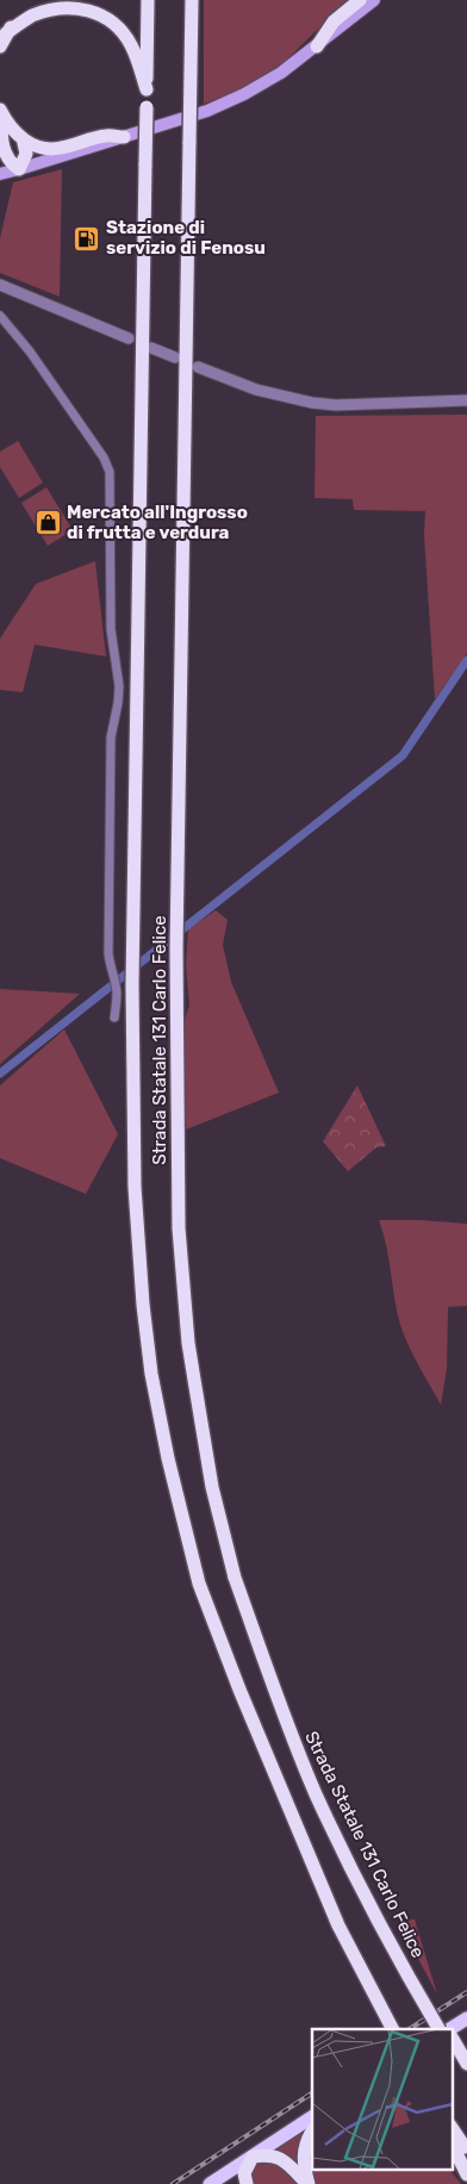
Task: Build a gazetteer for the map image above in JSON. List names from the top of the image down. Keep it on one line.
{"streets":{"highway":["Strada Statale 131 Carlo Felice"]},"places":{"fuel station":["Stazione di servizio di Fenosu"],"shop":["Mercato all'Ingrosso di frutta e verdura"]}}
